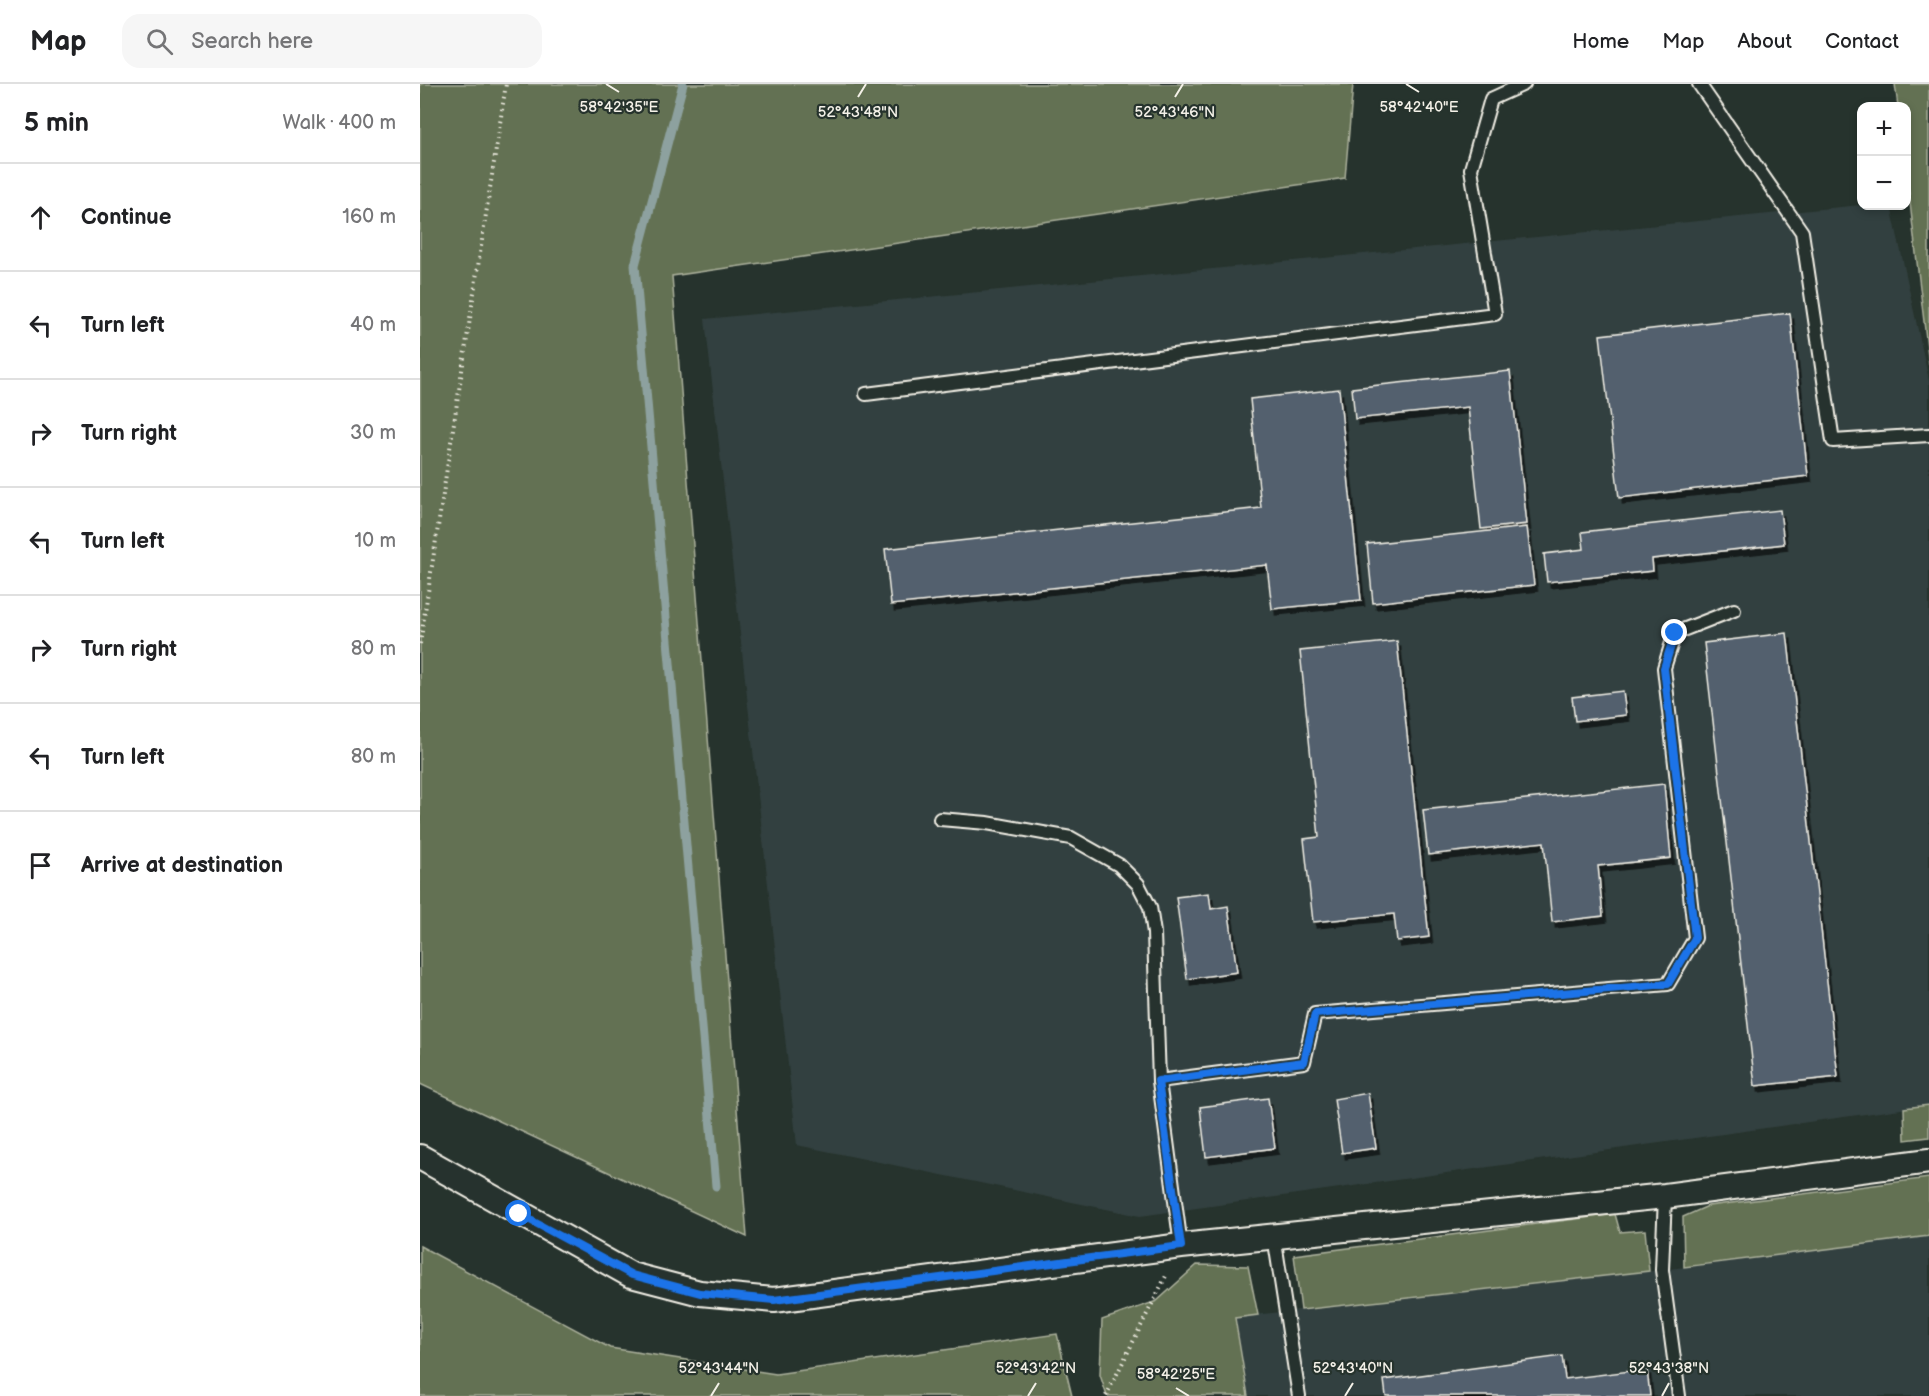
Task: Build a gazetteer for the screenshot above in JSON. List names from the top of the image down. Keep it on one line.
{"page":{"header":"Map","search":"Search here","nav":["Home","Map","About","Contact"],"heading":["5 min","Walk · 400 m"],"map_buttons":["+","−"],"list":[["Continue","160 m"],["Turn left","40 m"],["Turn right","30 m"],["Turn left","10 m"],["Turn right","80 m"],["Turn left","80 m"],"Arrive at destination"]},"coordinates":["58°42'35\"E","58°42'40\"E","52°43'48\"N","52°43'46\"N","52°43'44\"N","52°43'42\"N","52°43'40\"N","52°43'38\"N","58°42'25\"E"]}
